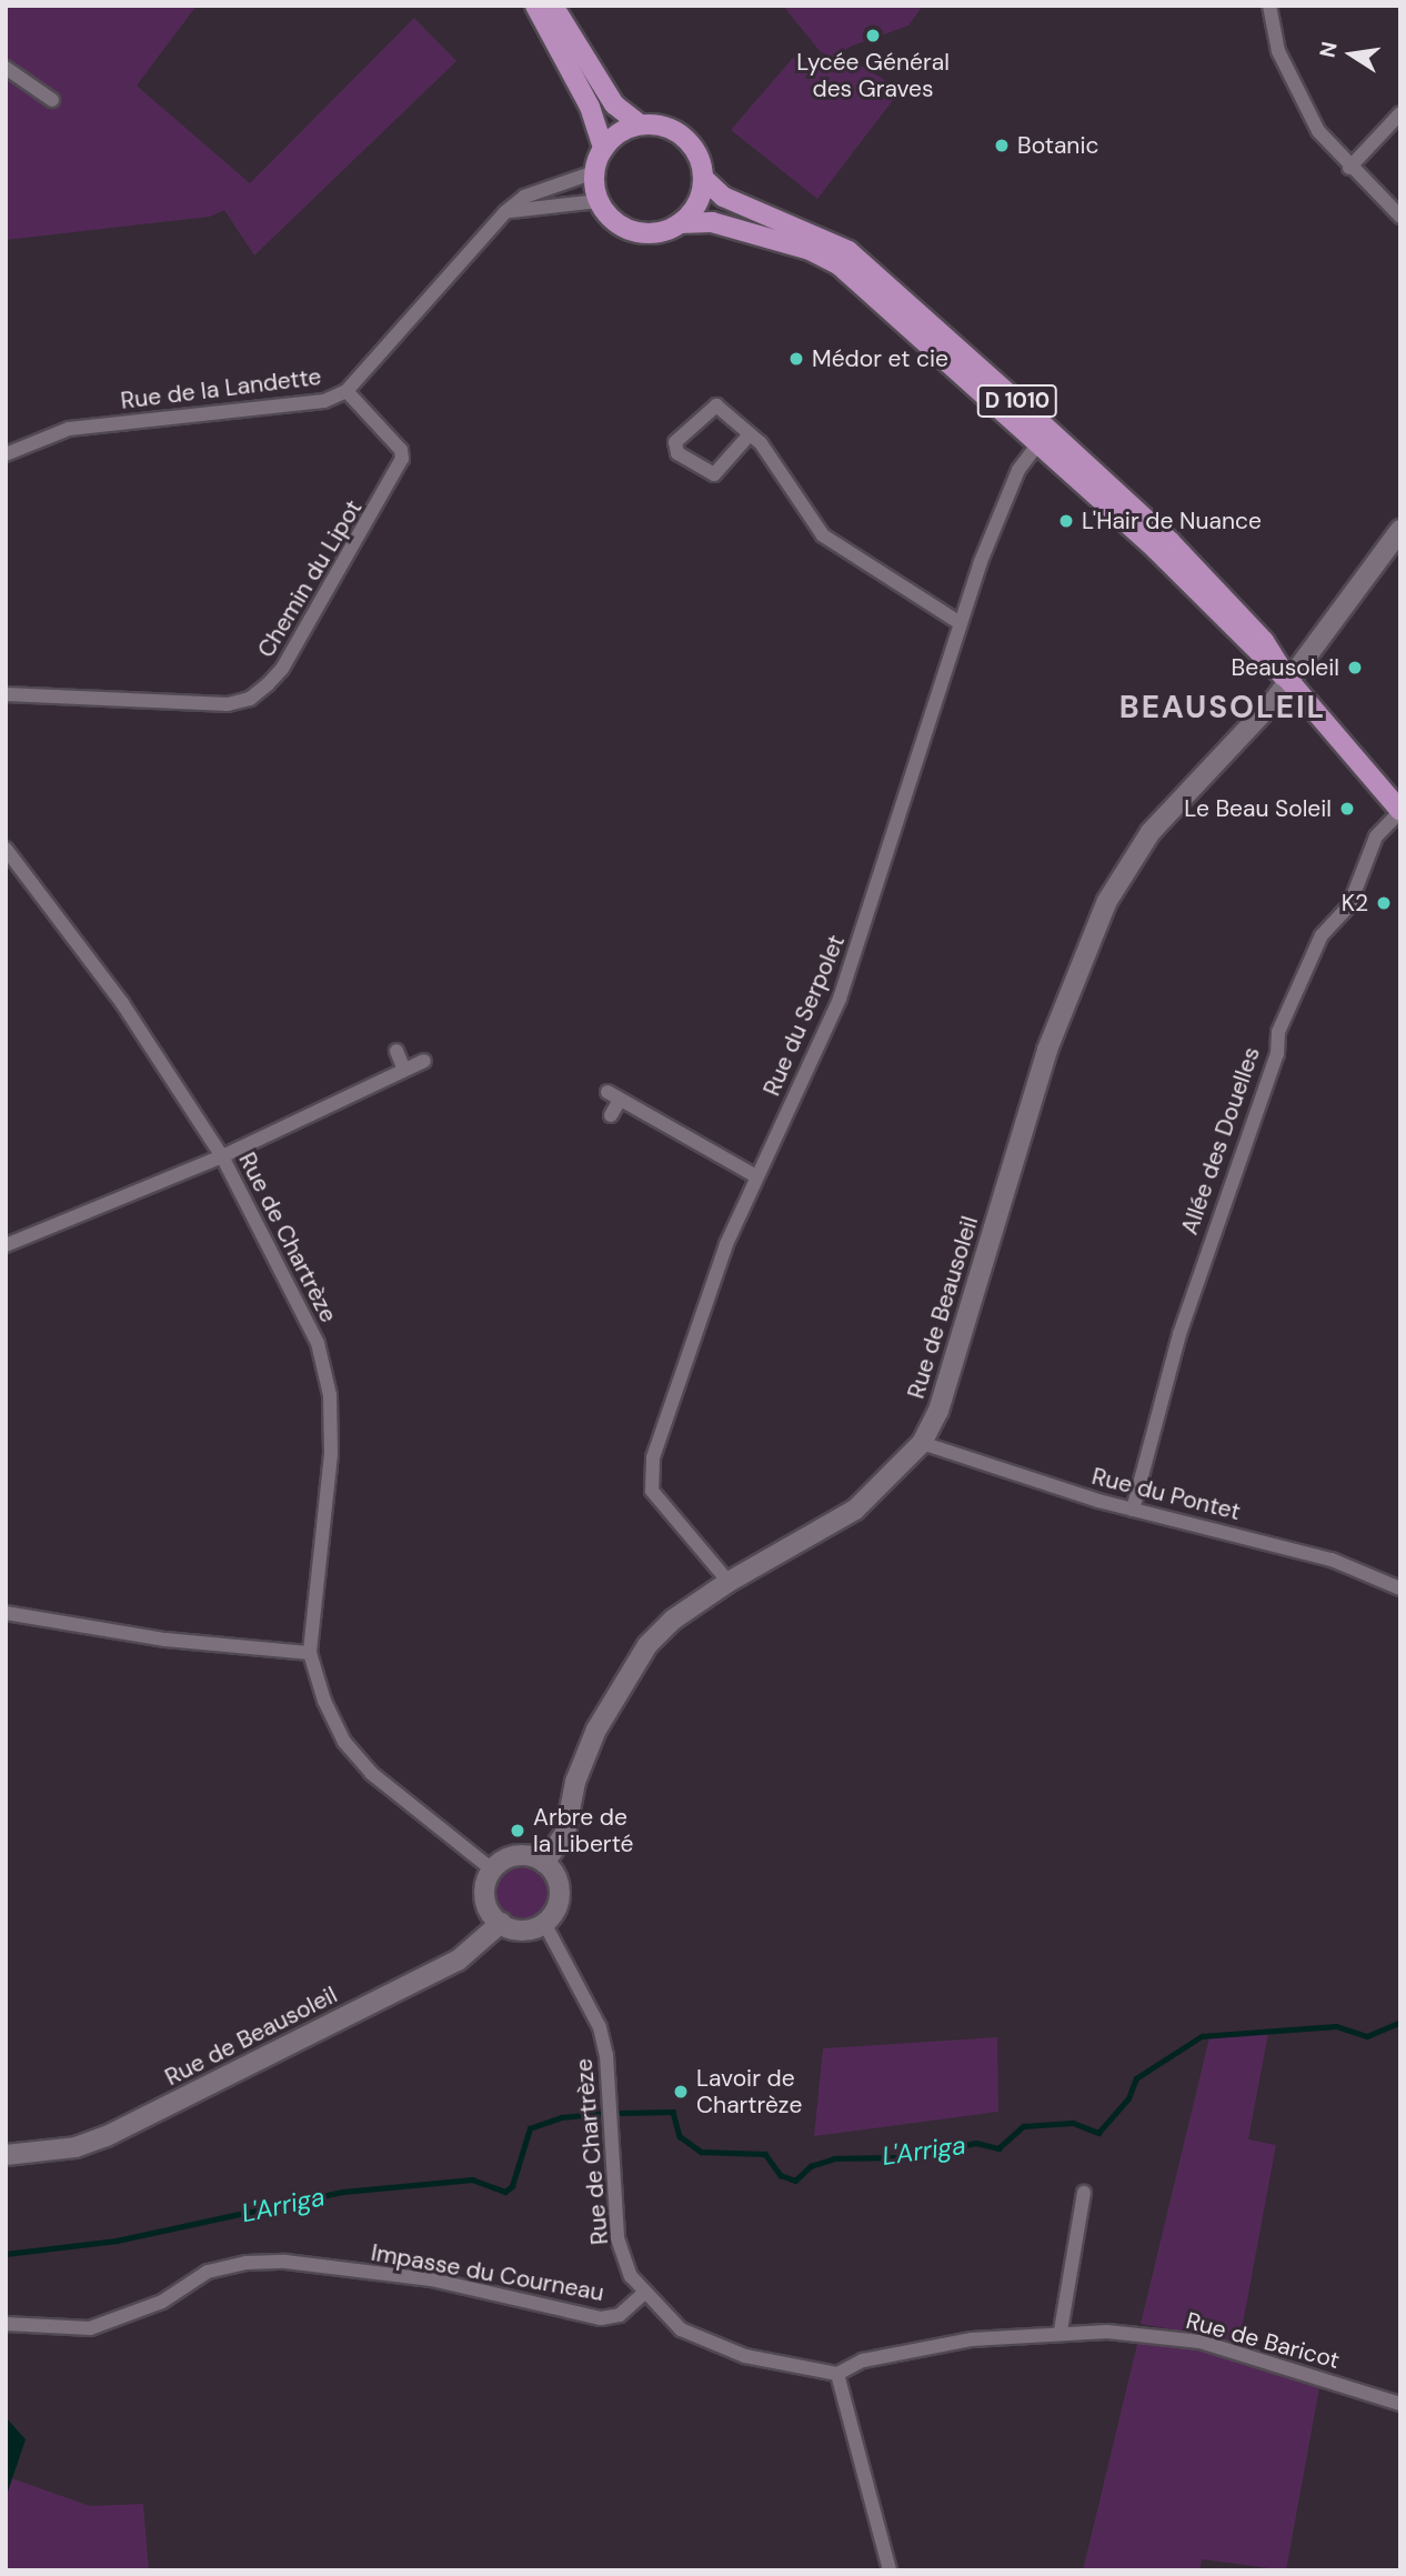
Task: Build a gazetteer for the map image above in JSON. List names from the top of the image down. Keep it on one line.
{"streets":{"main road":["D 1010"],"street":["Rue de la Landette","Chemin du Lipot","Rue du Serpolet","Allée des Douelles","Rue de Chartrèze","Rue de Beausoleil","Rue du Pontet","Impasse du Courneau","Rue de Baricot"]},"crossings":[["Rue de la Landette","D 1010"],["Rue de la Landette","Chemin du Lipot"],["D 1010","Rue du Serpolet"],["D 1010","Allée des Douelles"],["D 1010","Rue de Beausoleil"],["Rue du Serpolet","Rue de Beausoleil"],["Allée des Douelles","Rue du Pontet"],["Rue de Chartrèze","Rue de Beausoleil"],["Rue de Chartrèze","Impasse du Courneau"],["Rue de Chartrèze","Rue de Baricot"],["Rue de Beausoleil","Rue du Pontet"]],"districts":["BEAUSOLEIL"],"water":["L'Arriga"],"places":["Lycée Général des Graves","Botanic","Médor et cie","L'Hair de Nuance","Beausoleil","Le Beau Soleil","K2","Arbre de la Liberté","Lavoir de Chartrèze"],"north":"left"}
